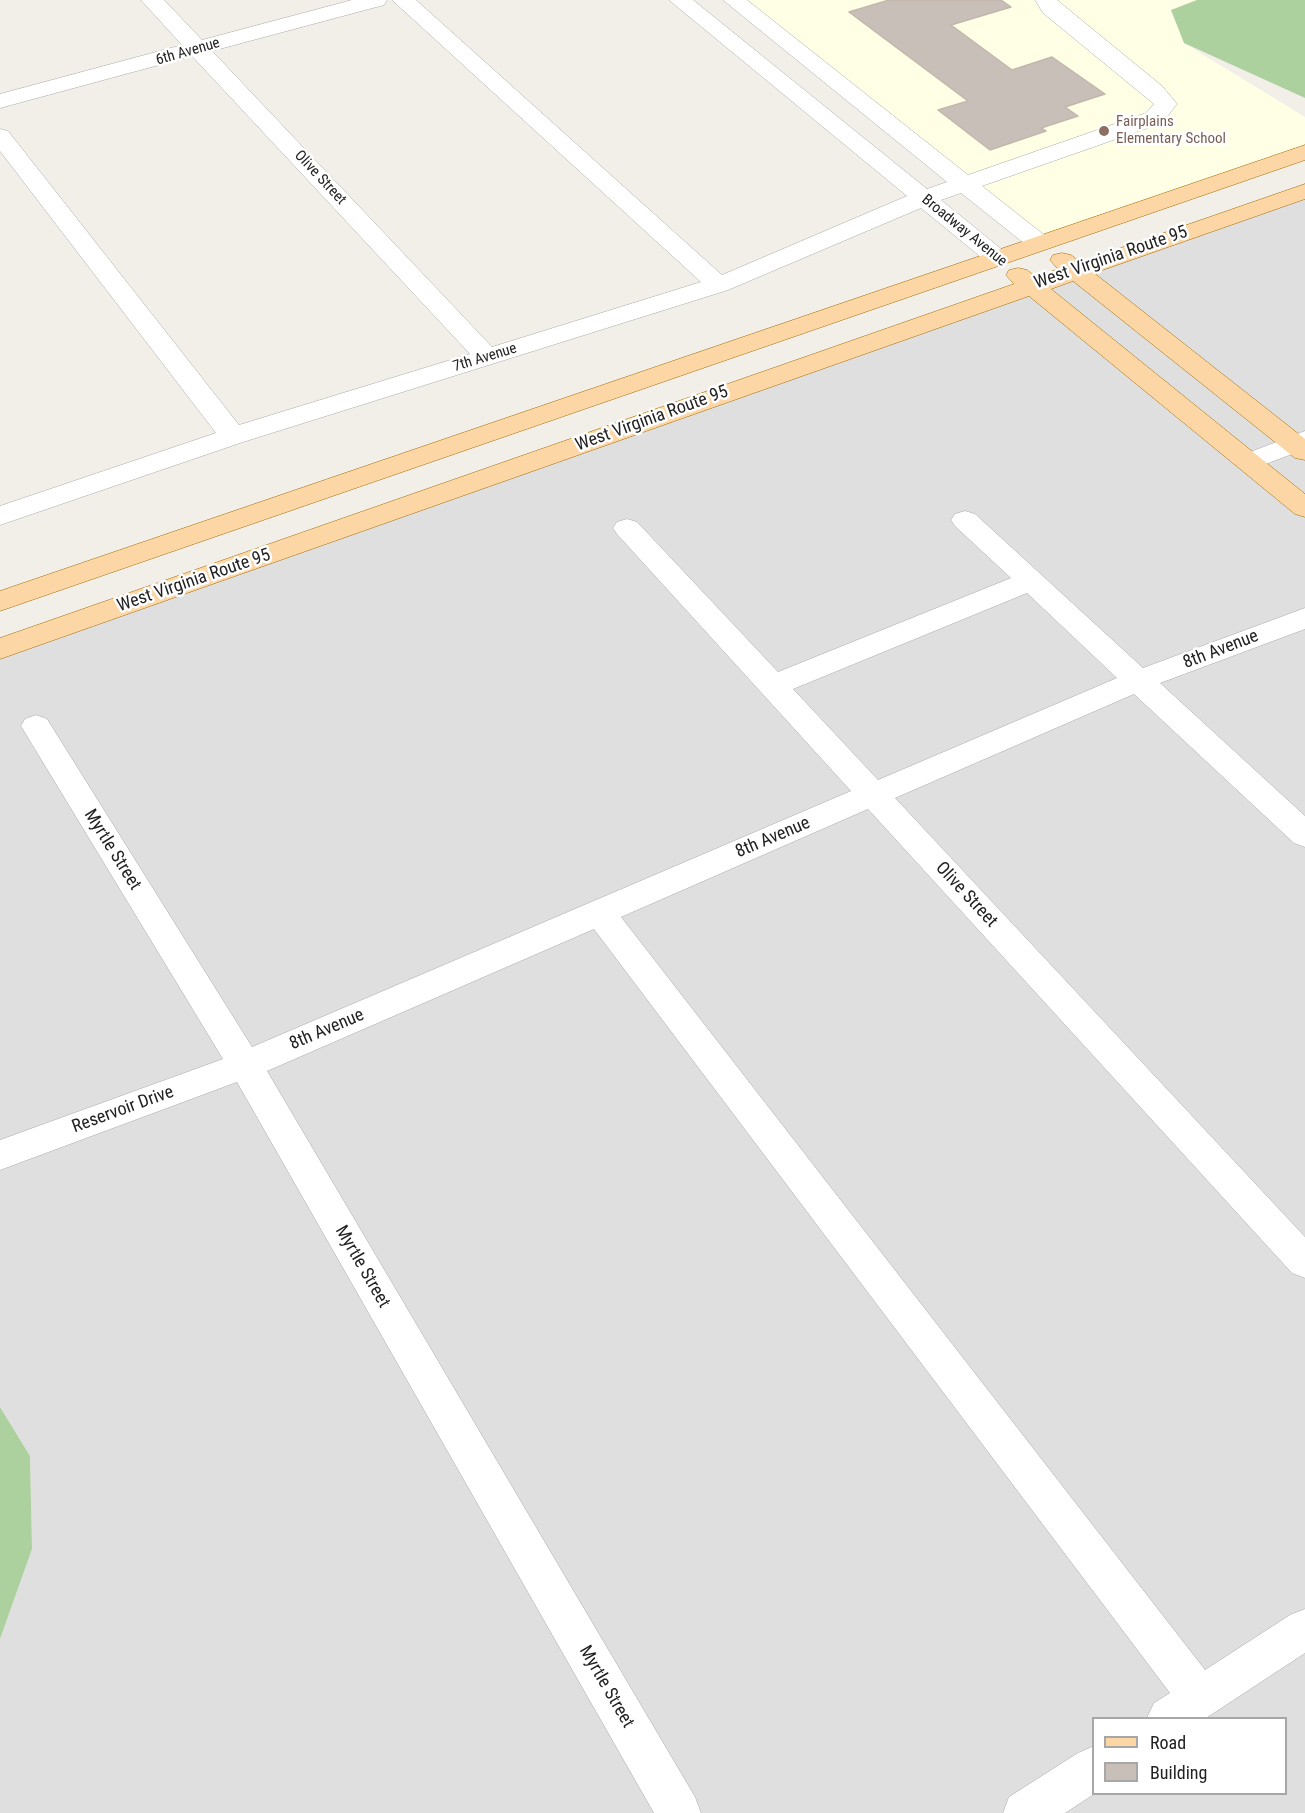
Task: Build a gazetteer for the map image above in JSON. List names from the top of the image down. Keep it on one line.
{"streets":{"main road":["Broadway Avenue","West Virginia Route 95"],"street":["6th Avenue","Olive Street","7th Avenue","8th Avenue","Myrtle Street","Reservoir Drive"]},"crossings":[["6th Avenue","Olive Street"],["Olive Street","7th Avenue"],["Olive Street","8th Avenue"],["Broadway Avenue","West Virginia Route 95"],["Broadway Avenue","7th Avenue"],["8th Avenue","Myrtle Street"],["8th Avenue","Reservoir Drive"],["Myrtle Street","Reservoir Drive"]],"places":["Fairplains Elementary School"],"legend":["Road","Building"]}
